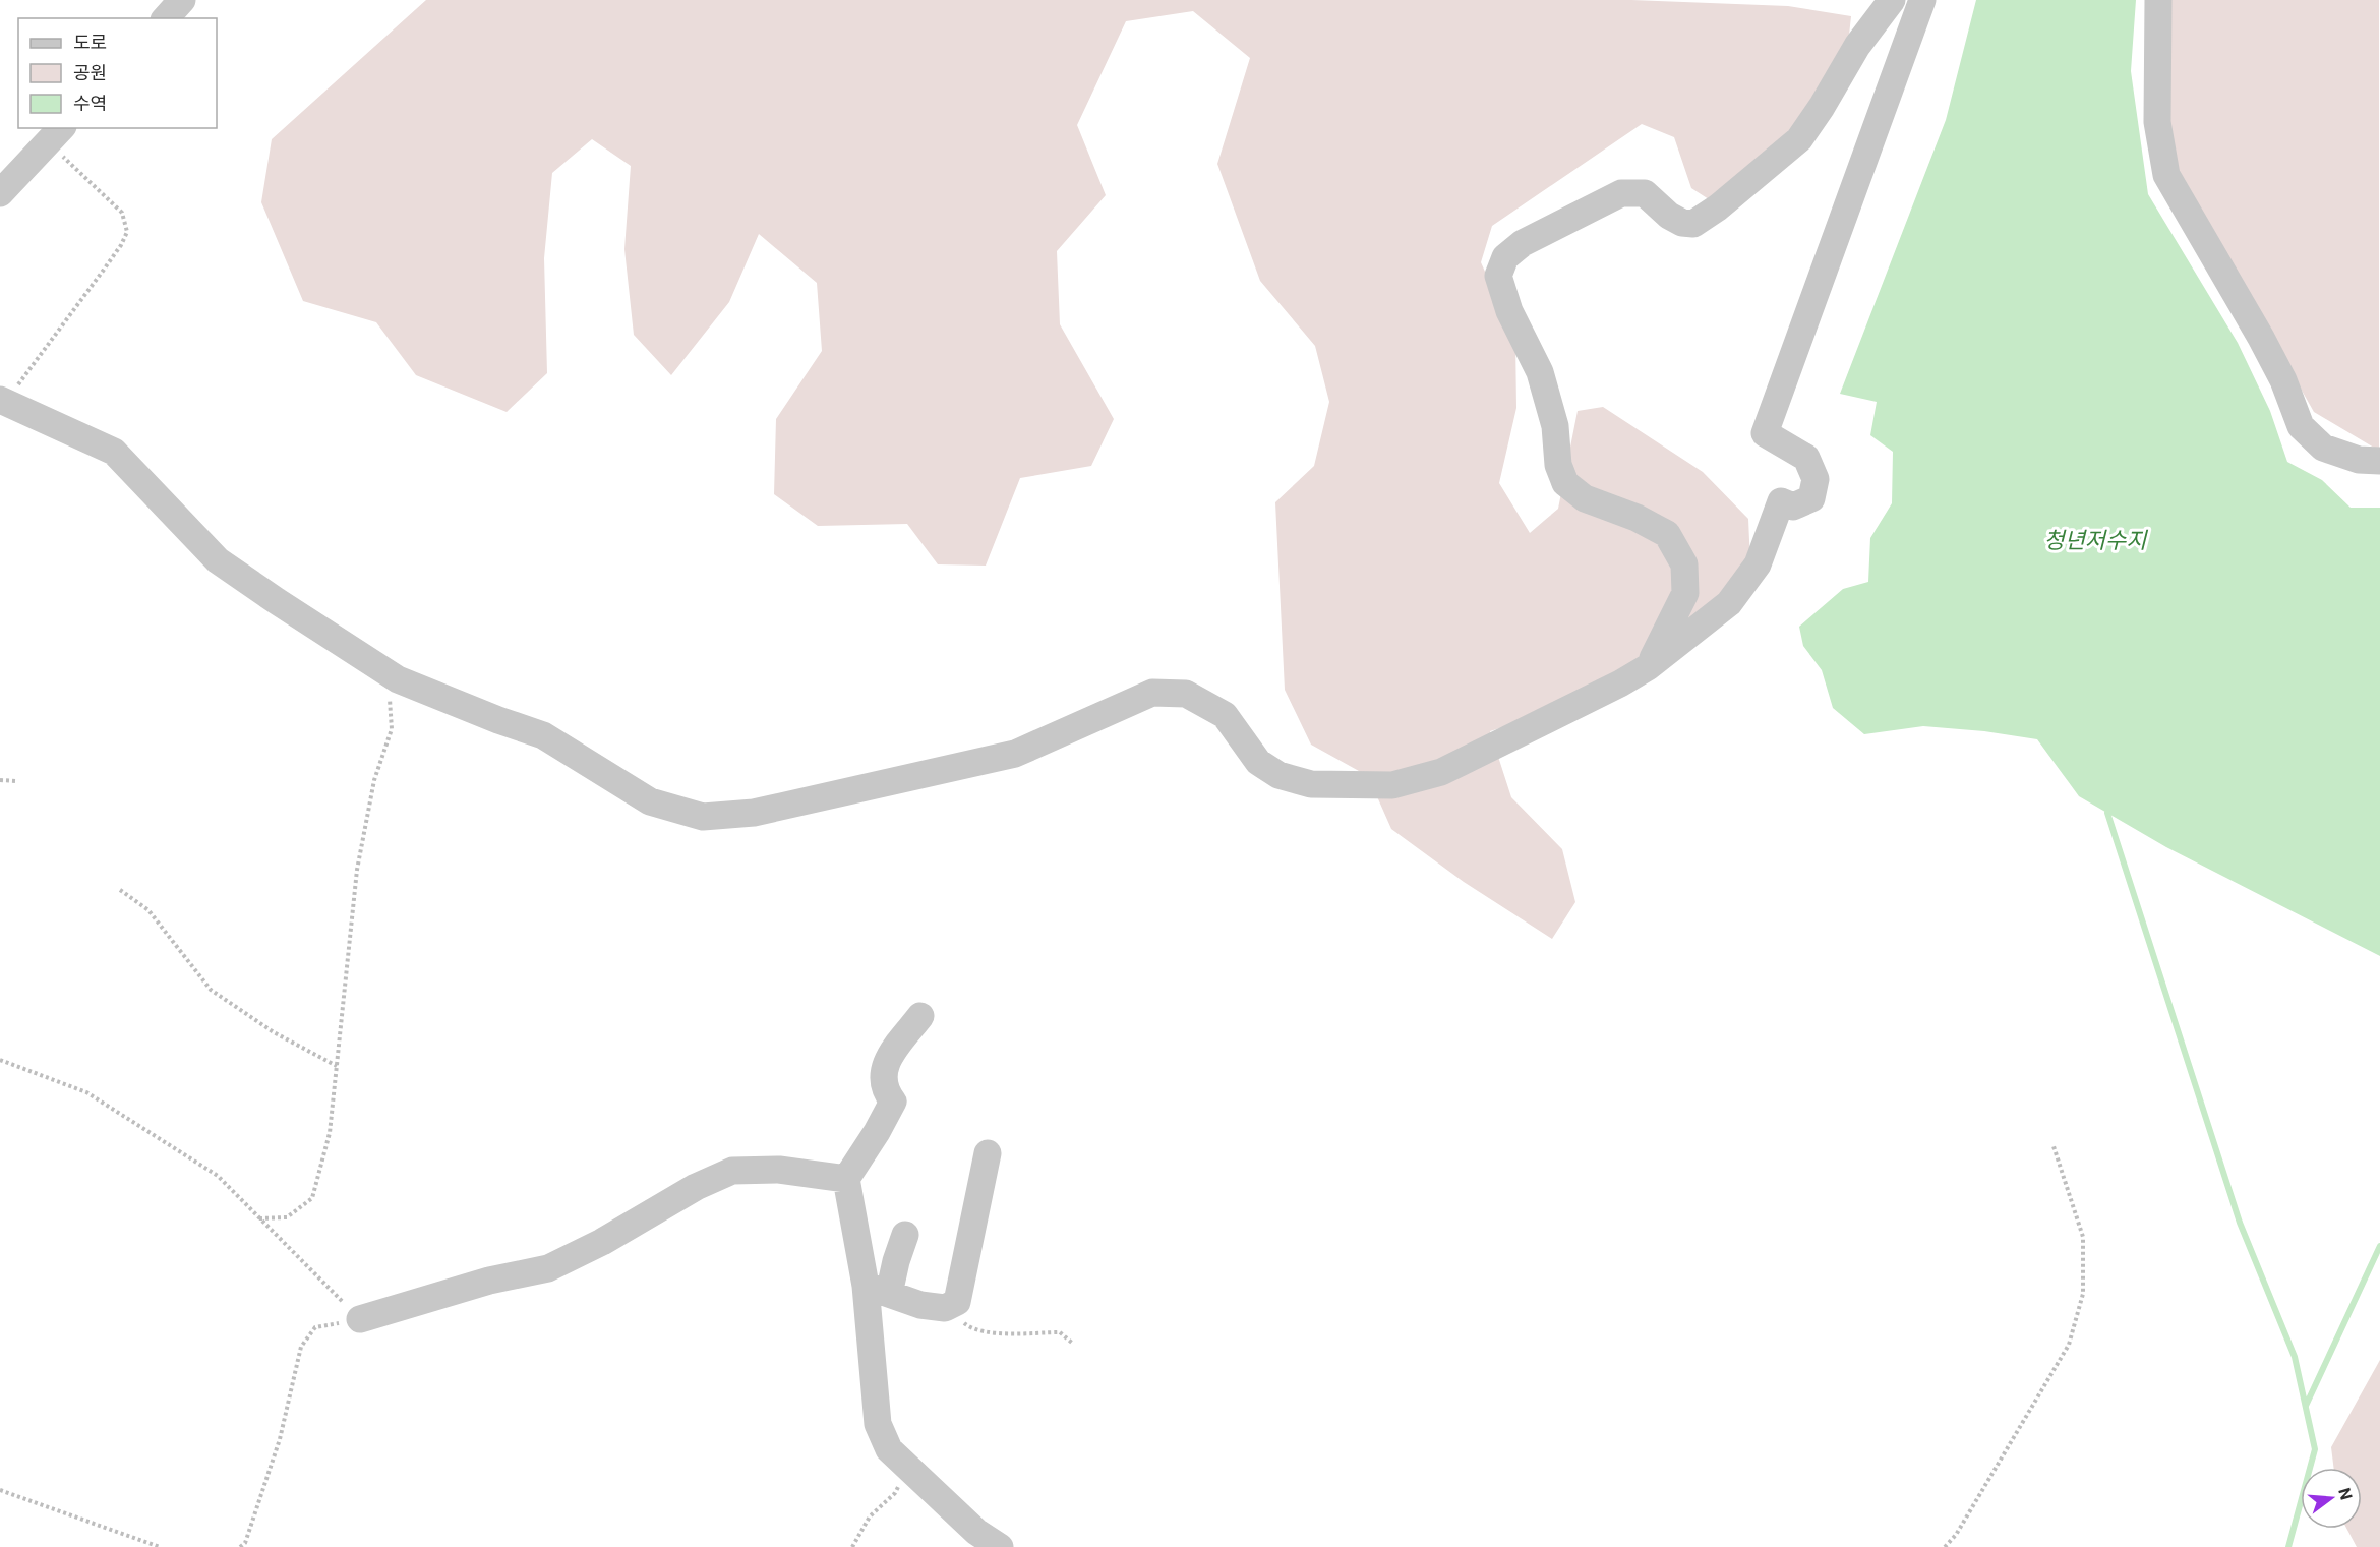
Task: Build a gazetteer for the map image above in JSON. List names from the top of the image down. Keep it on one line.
{"water":["청년저수지"],"legend":["도로","공원","수역"],"north":"right"}
